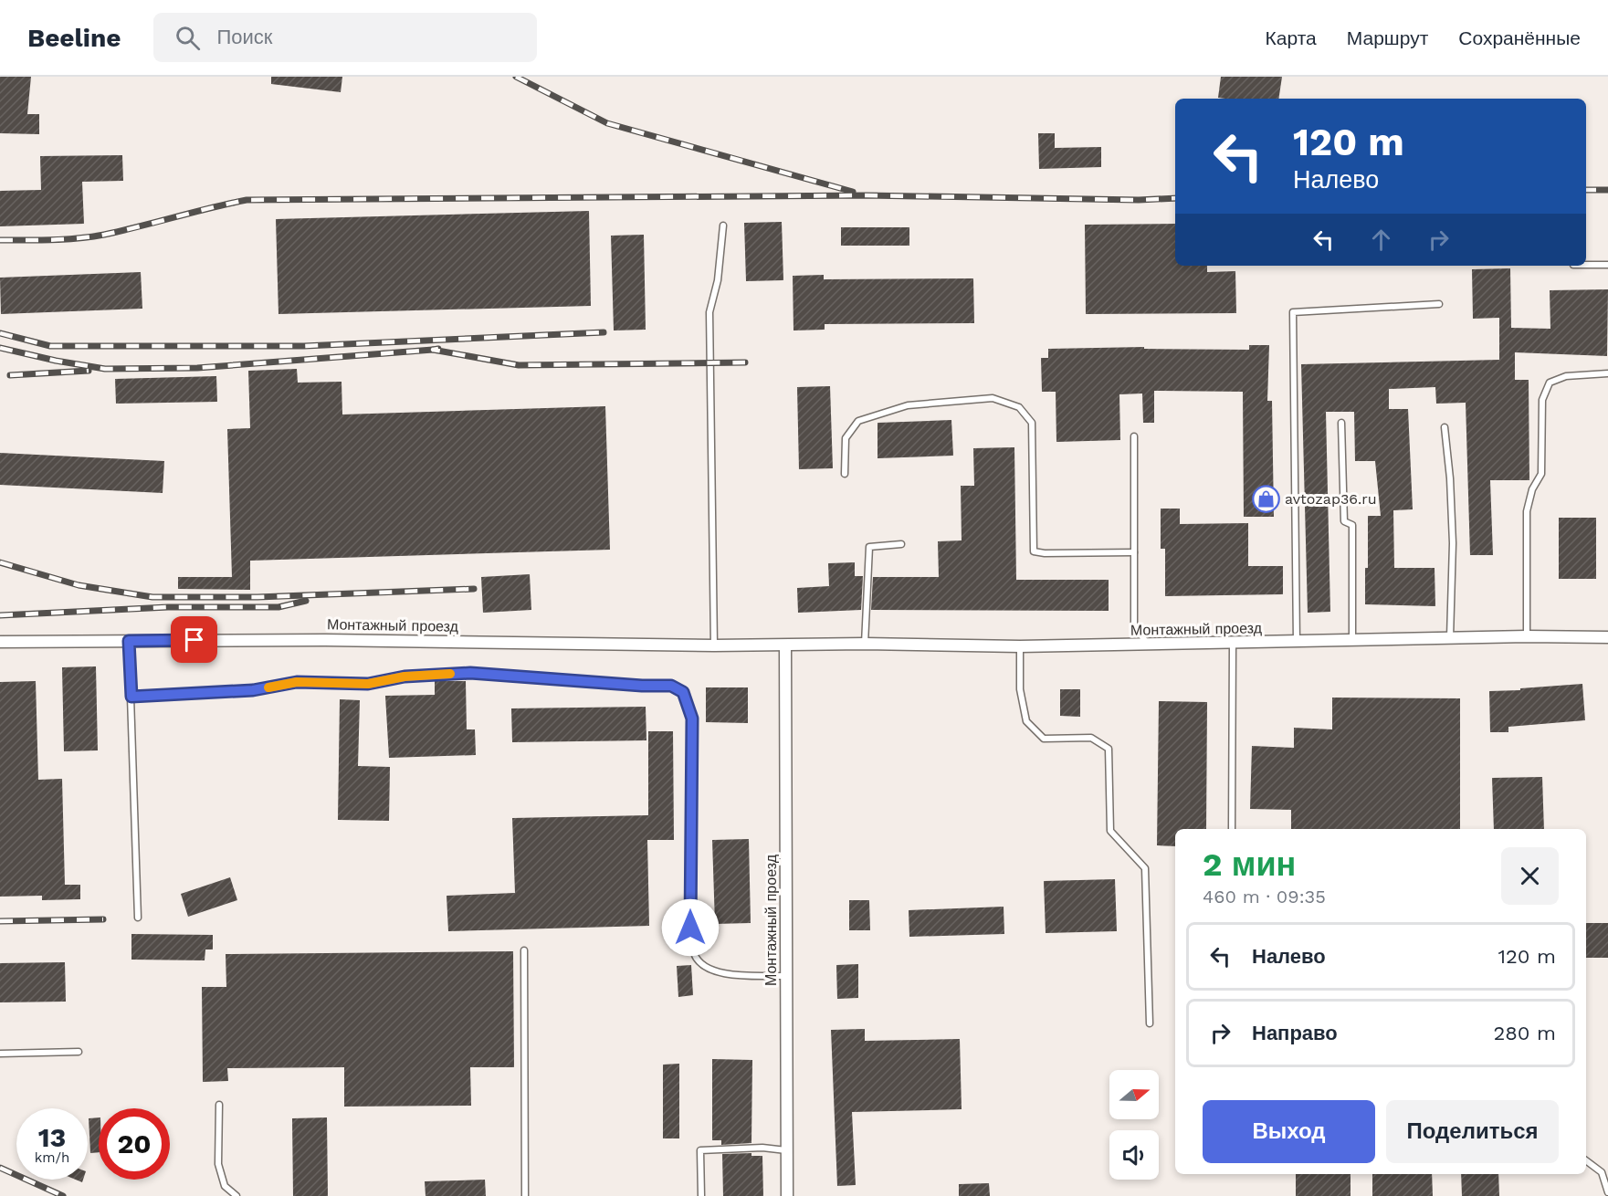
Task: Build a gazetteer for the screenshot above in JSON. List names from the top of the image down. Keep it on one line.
{"streets":{"street":["Монтажный проезд"]},"places":{"shop":["avtozap36.ru"]},"north":"right","page":{"header":"Beeline","search":"Поиск","nav":["Карта","Маршрут","Сохранённые"],"turn":["120 m","Налево"],"heading":["2 мин","460 m · 09:35"],"list":[{"name":"Налево","value":"120 m"},{"name":"Направо","value":"280 m"}],"buttons":["Выход","Поделиться"],"speed":"13 km/h","limit":"20"}}
